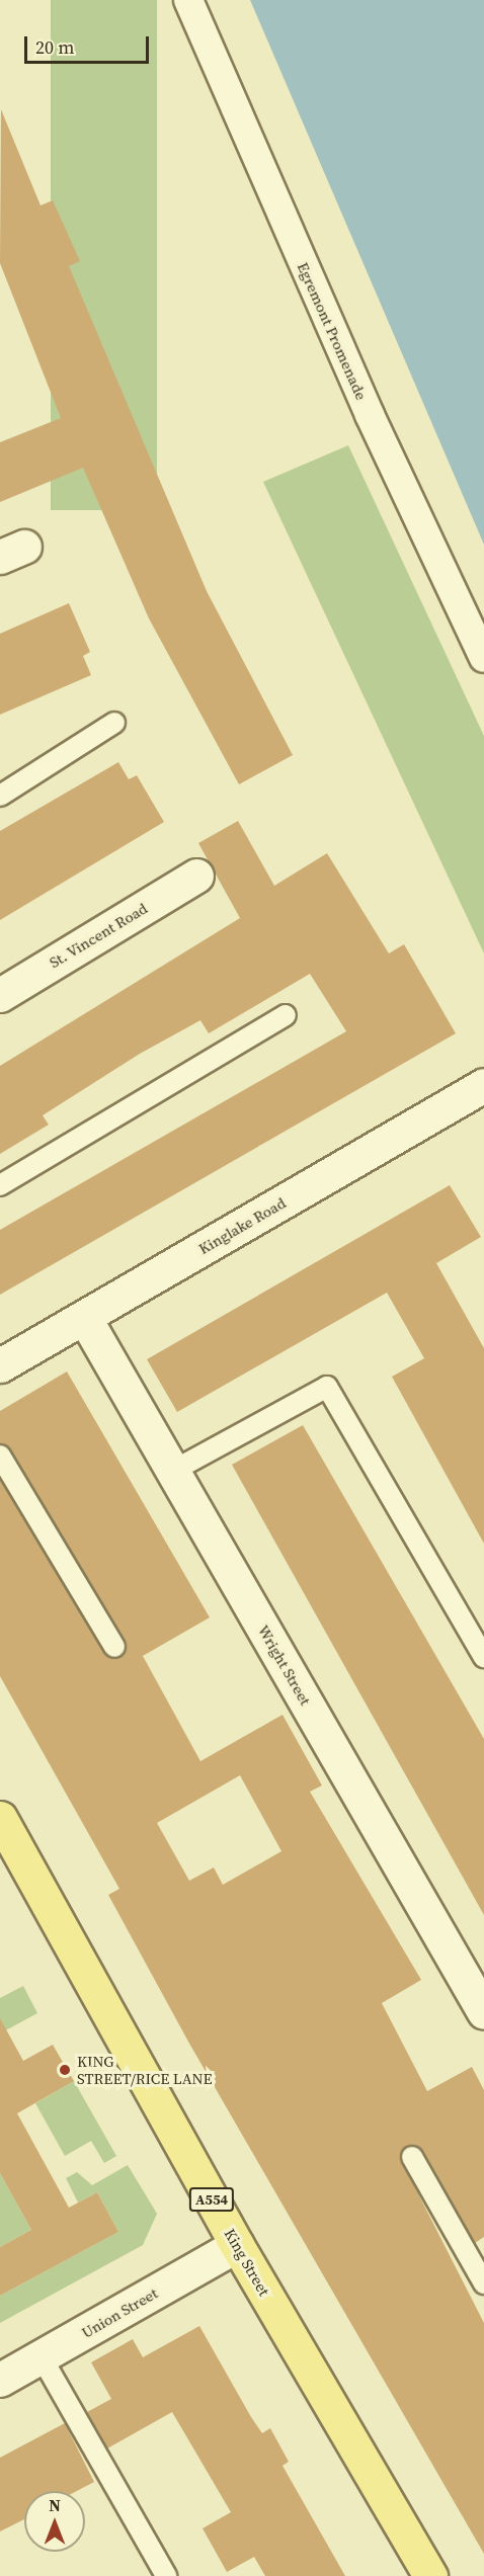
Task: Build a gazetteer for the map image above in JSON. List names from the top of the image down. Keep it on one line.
{"streets":{"main road":["A554","King Street"],"street":["Egremont Promenade","St. Vincent Road","Kinglake Road","Wright Street","Union Street"]},"crossings":[["Kinglake Road","Wright Street"],["King Street","Union Street"]],"places":["KING STREET/RICE LANE"],"scale_bar":"20 m","north":"top"}
